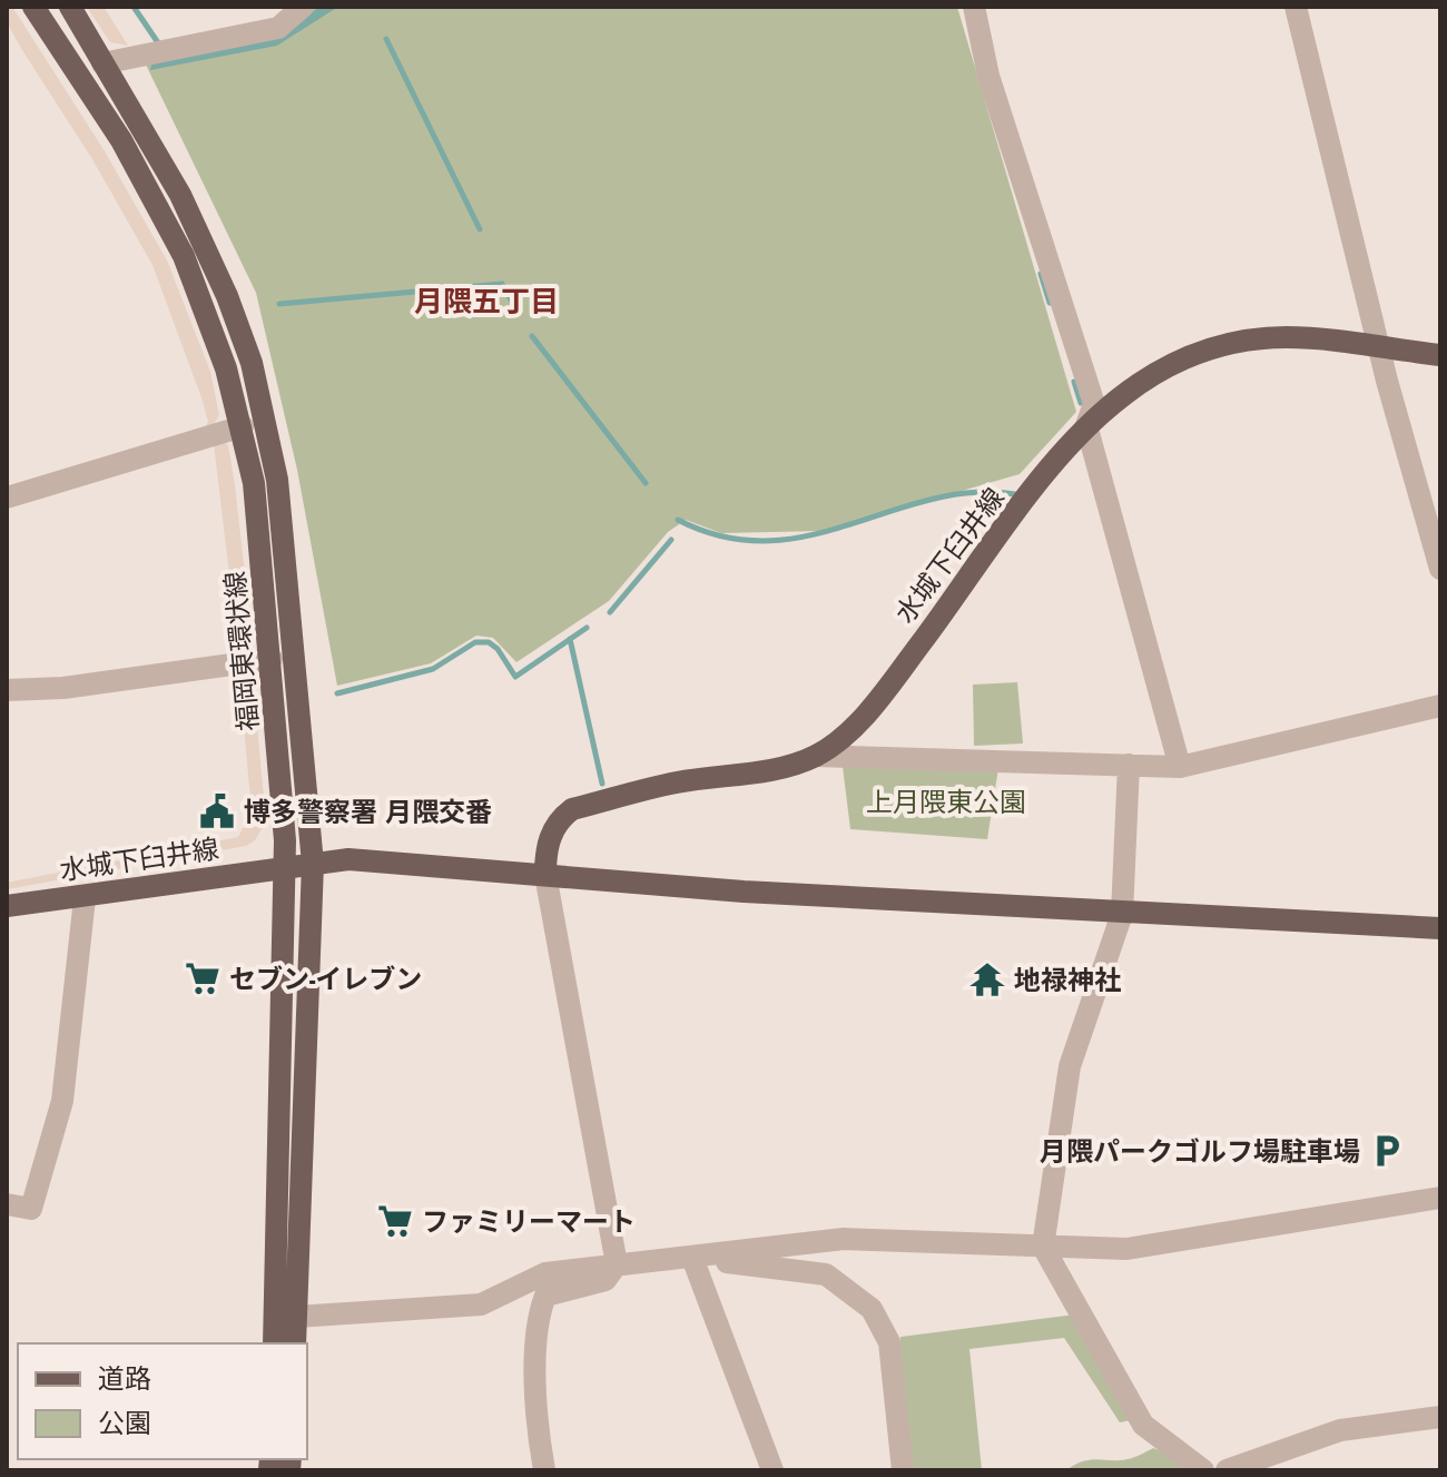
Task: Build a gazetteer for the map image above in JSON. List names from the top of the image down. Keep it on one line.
{"streets":{"main road":["水城下臼井線","福岡東環状線"]},"crossings":[["水城下臼井線","福岡東環状線"]],"districts":["月隈五丁目"],"parks":["上月隈東公園"],"places":{"public building":["博多警察署 月隈交番"],"supermarket":["セブン-イレブン","ファミリーマート"],"temple":["地禄神社"],"parking":["月隈パークゴルフ場駐車場"]},"legend":["道路","公園"]}
